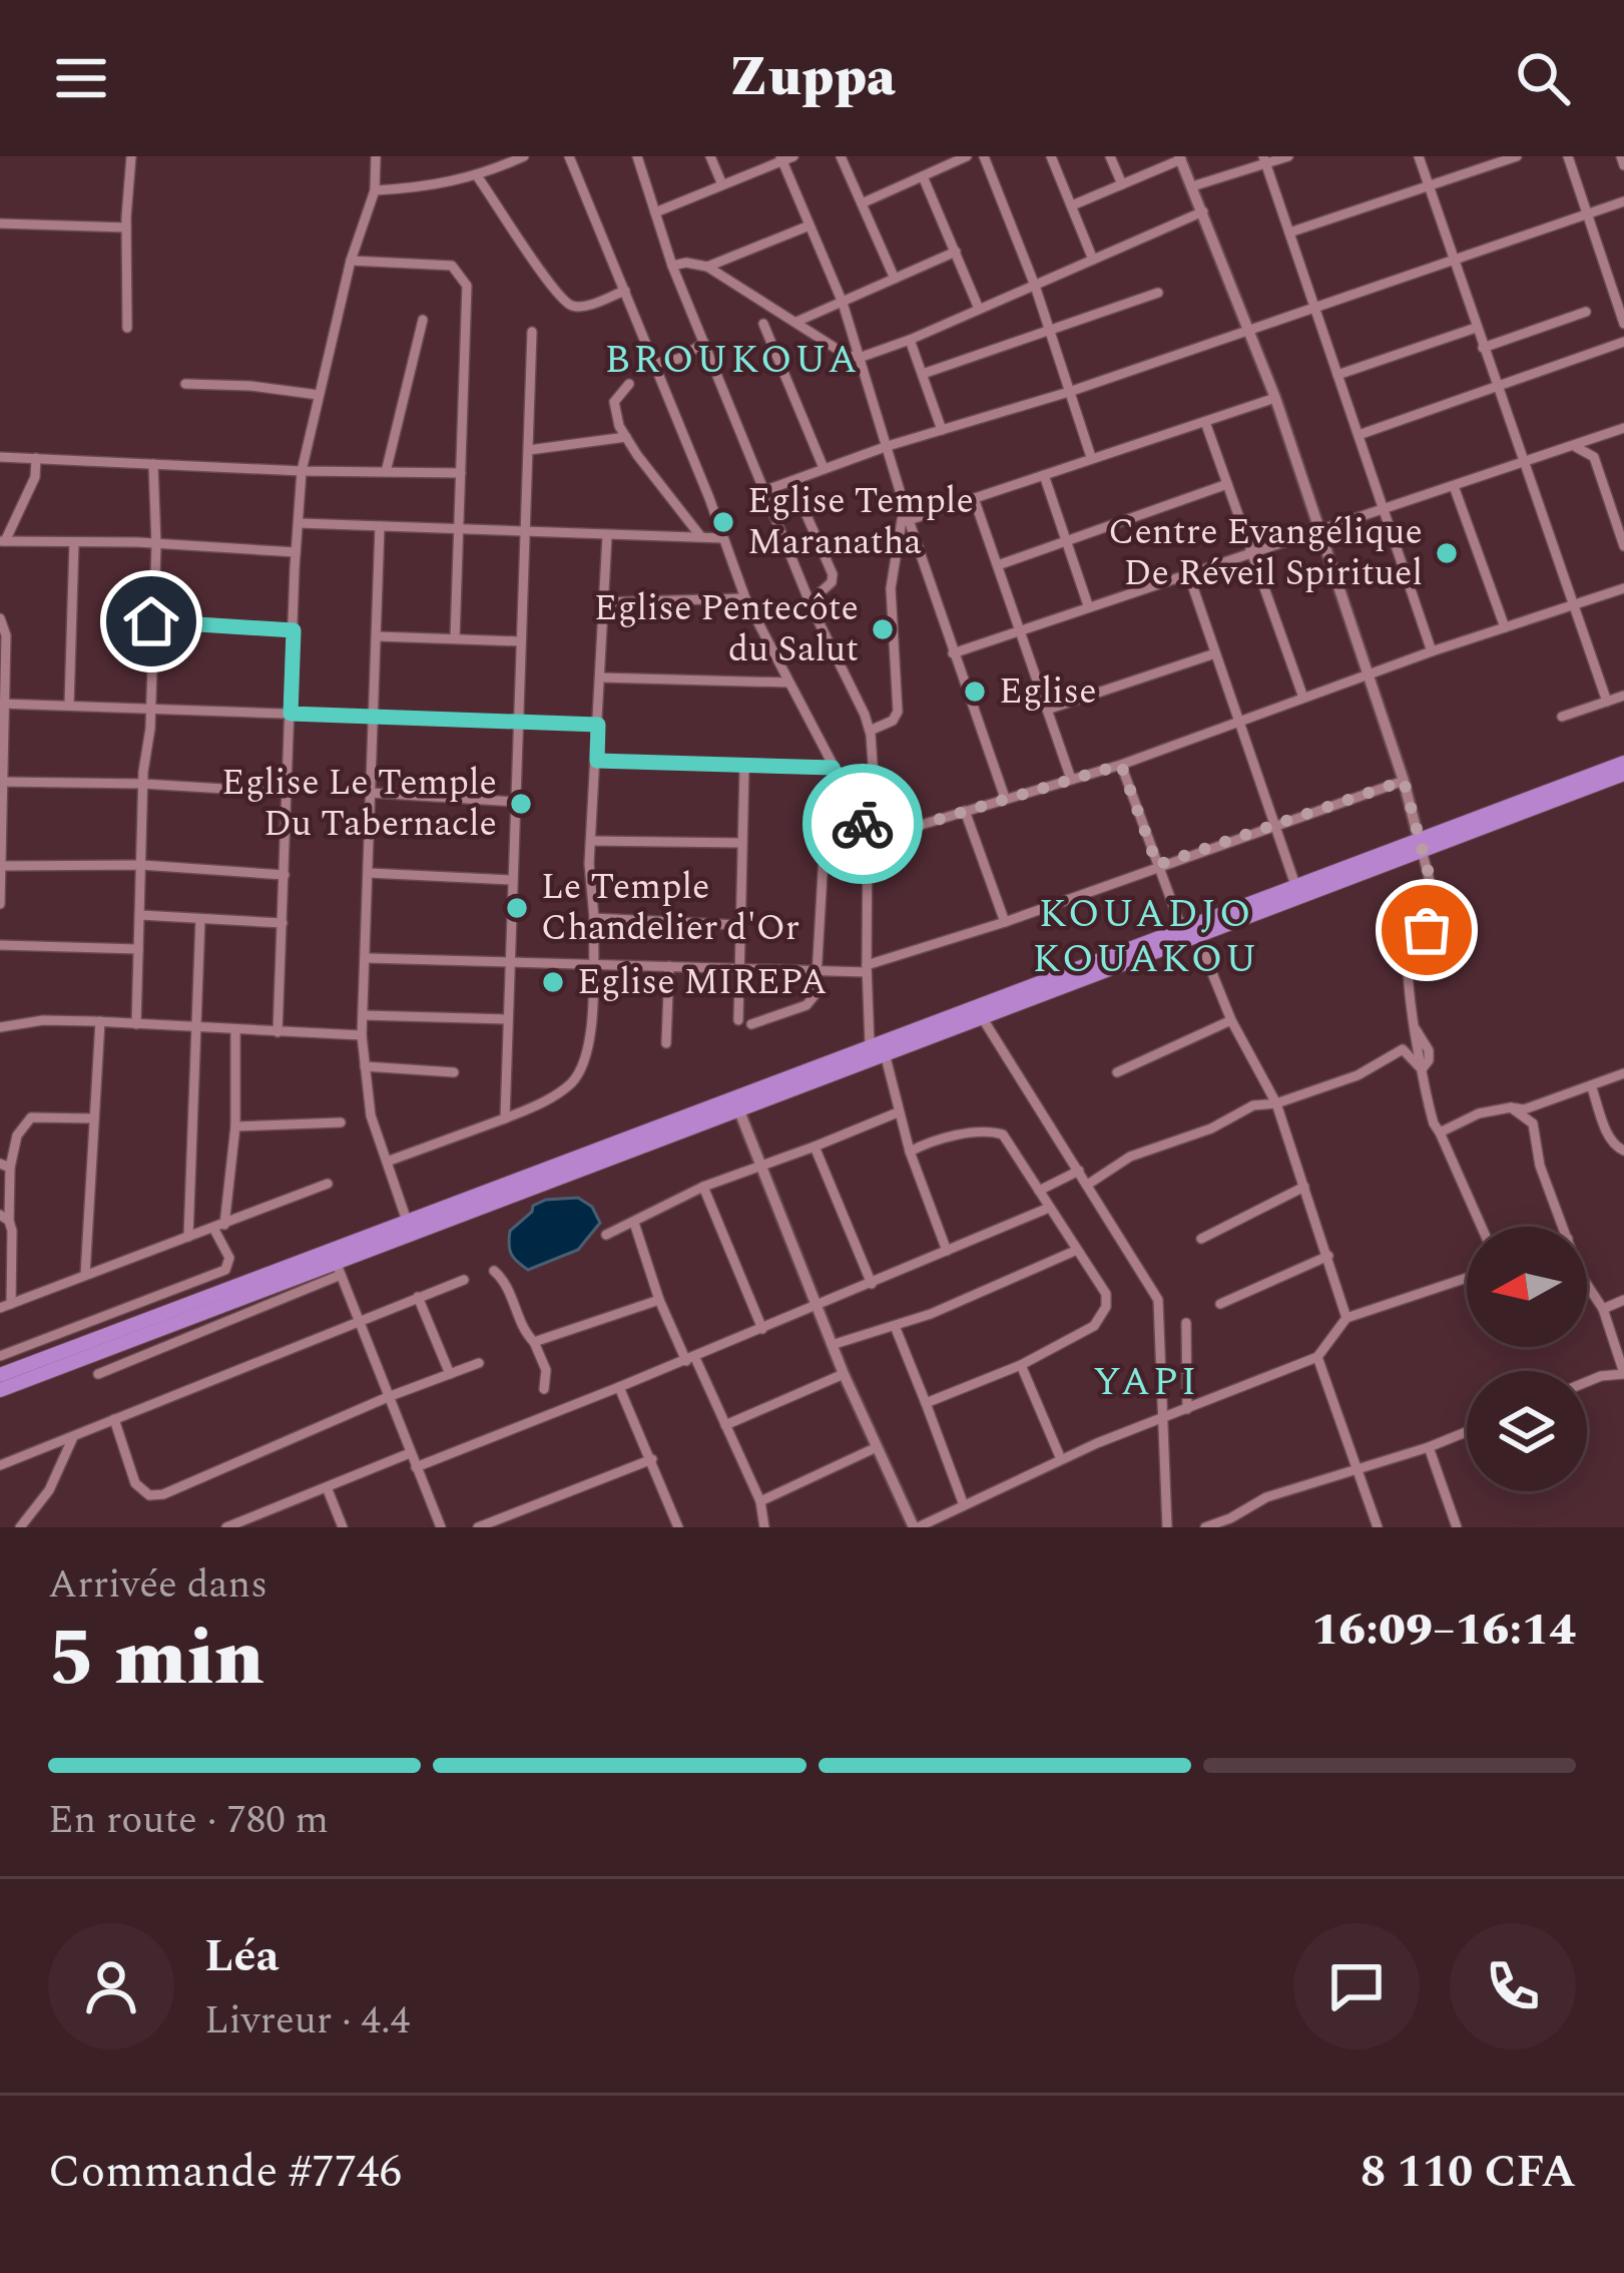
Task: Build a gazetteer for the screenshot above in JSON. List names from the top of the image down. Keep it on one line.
{"districts":["BROUKOUA","KOUADJO KOUAKOU","YAPI"],"places":["Eglise Temple Maranatha","Centre Evangélique De Réveil Spirituel","Eglise Pentecôte du Salut","Eglise","Eglise Le Temple Du Tabernacle","Le Temple Chandelier d'Or","Eglise MIREPA"],"north":"left","page":{"header":"Zuppa","heading":["5 min","Arrivée dans","16:09–16:14"],"panel":["Léa","Livreur · 4.4","Commande #7746","8 110 CFA"],"bar":"En route · 780 m"}}
